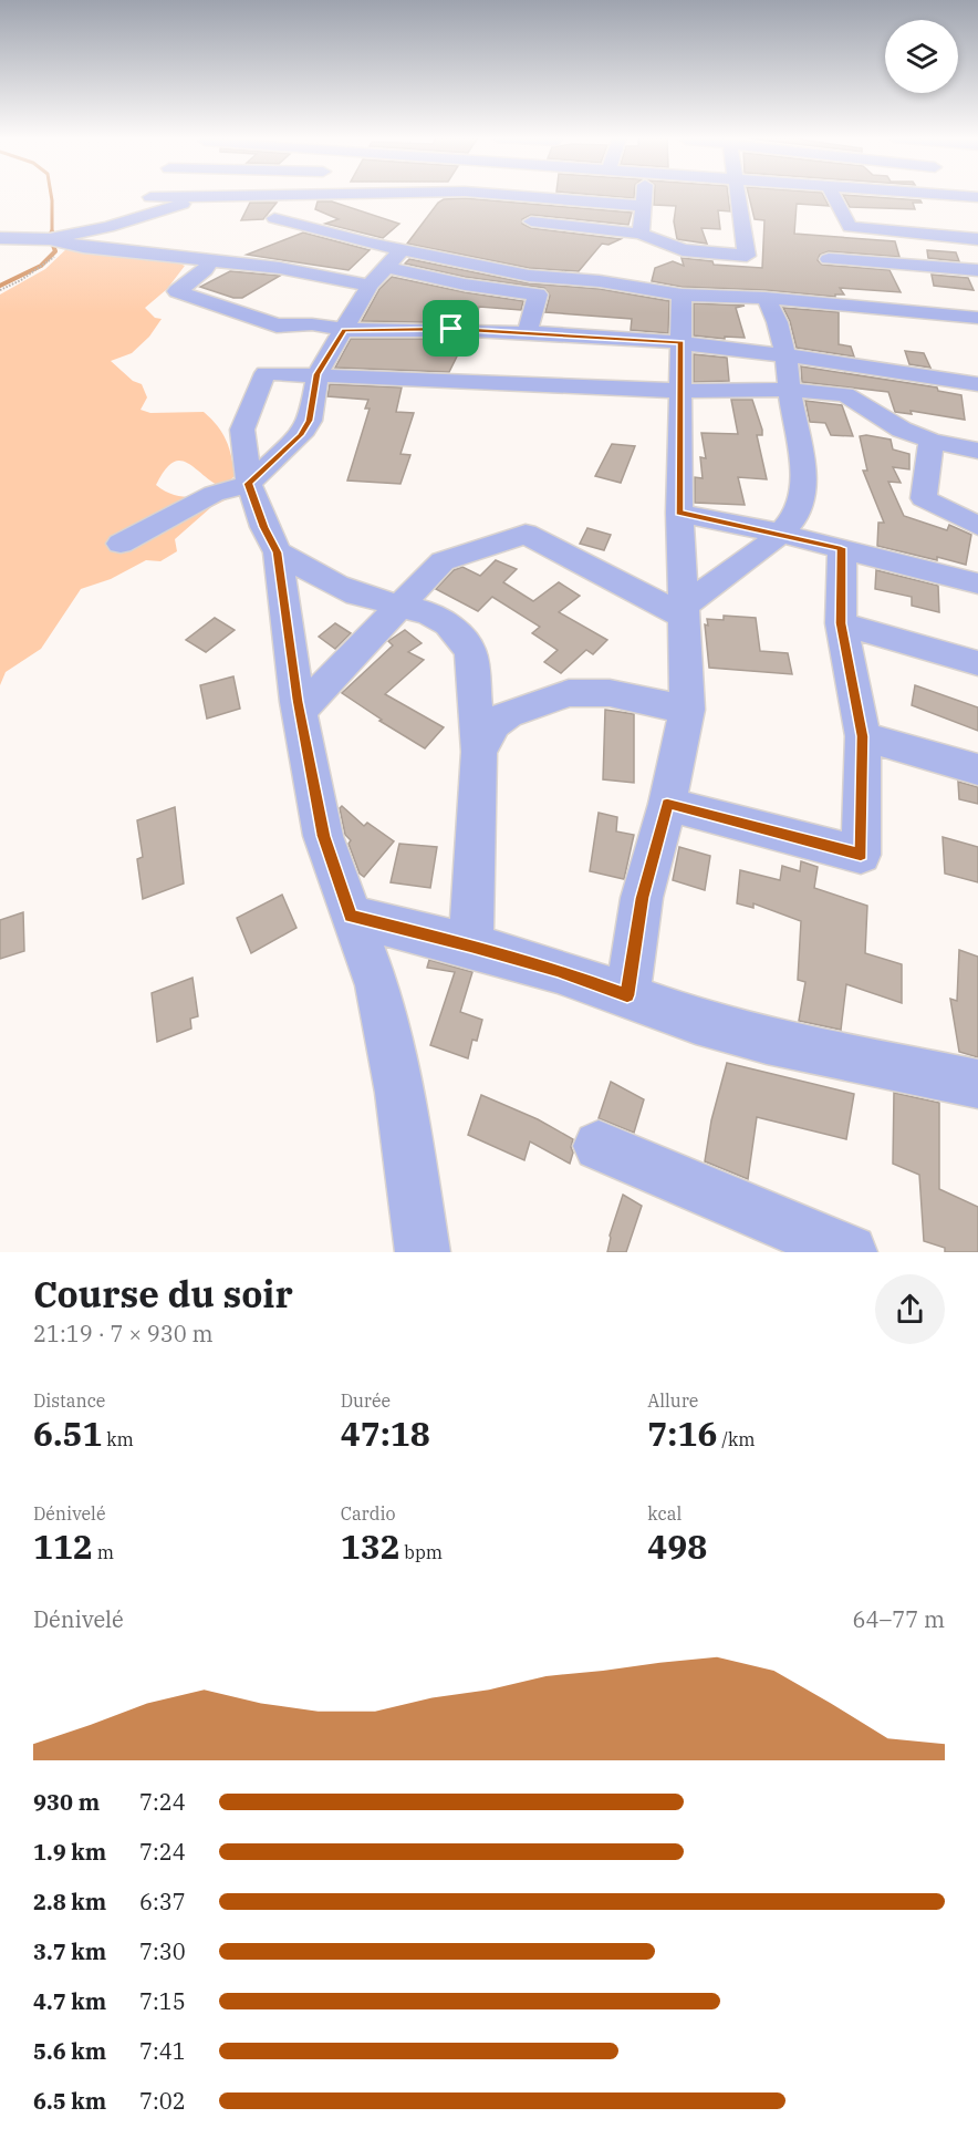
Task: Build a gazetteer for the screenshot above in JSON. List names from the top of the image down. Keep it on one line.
{"page":{"heading":["Course du soir","21:19 · 7 × 930 m"],"stats":[["Distance","6.51 km"],["Durée","47:18"],["Allure","7:16 /km"],["Dénivelé","112 m"],["Cardio","132 bpm"],["kcal","498"]],"chart":["Dénivelé","64–77 m"],"list":[{"name":"930 m","note":"7:24"},{"name":"1.9 km","note":"7:24"},{"name":"2.8 km","note":"6:37"},{"name":"3.7 km","note":"7:30"},{"name":"4.7 km","note":"7:15"},{"name":"5.6 km","note":"7:41"},{"name":"6.5 km","note":"7:02"}]}}
